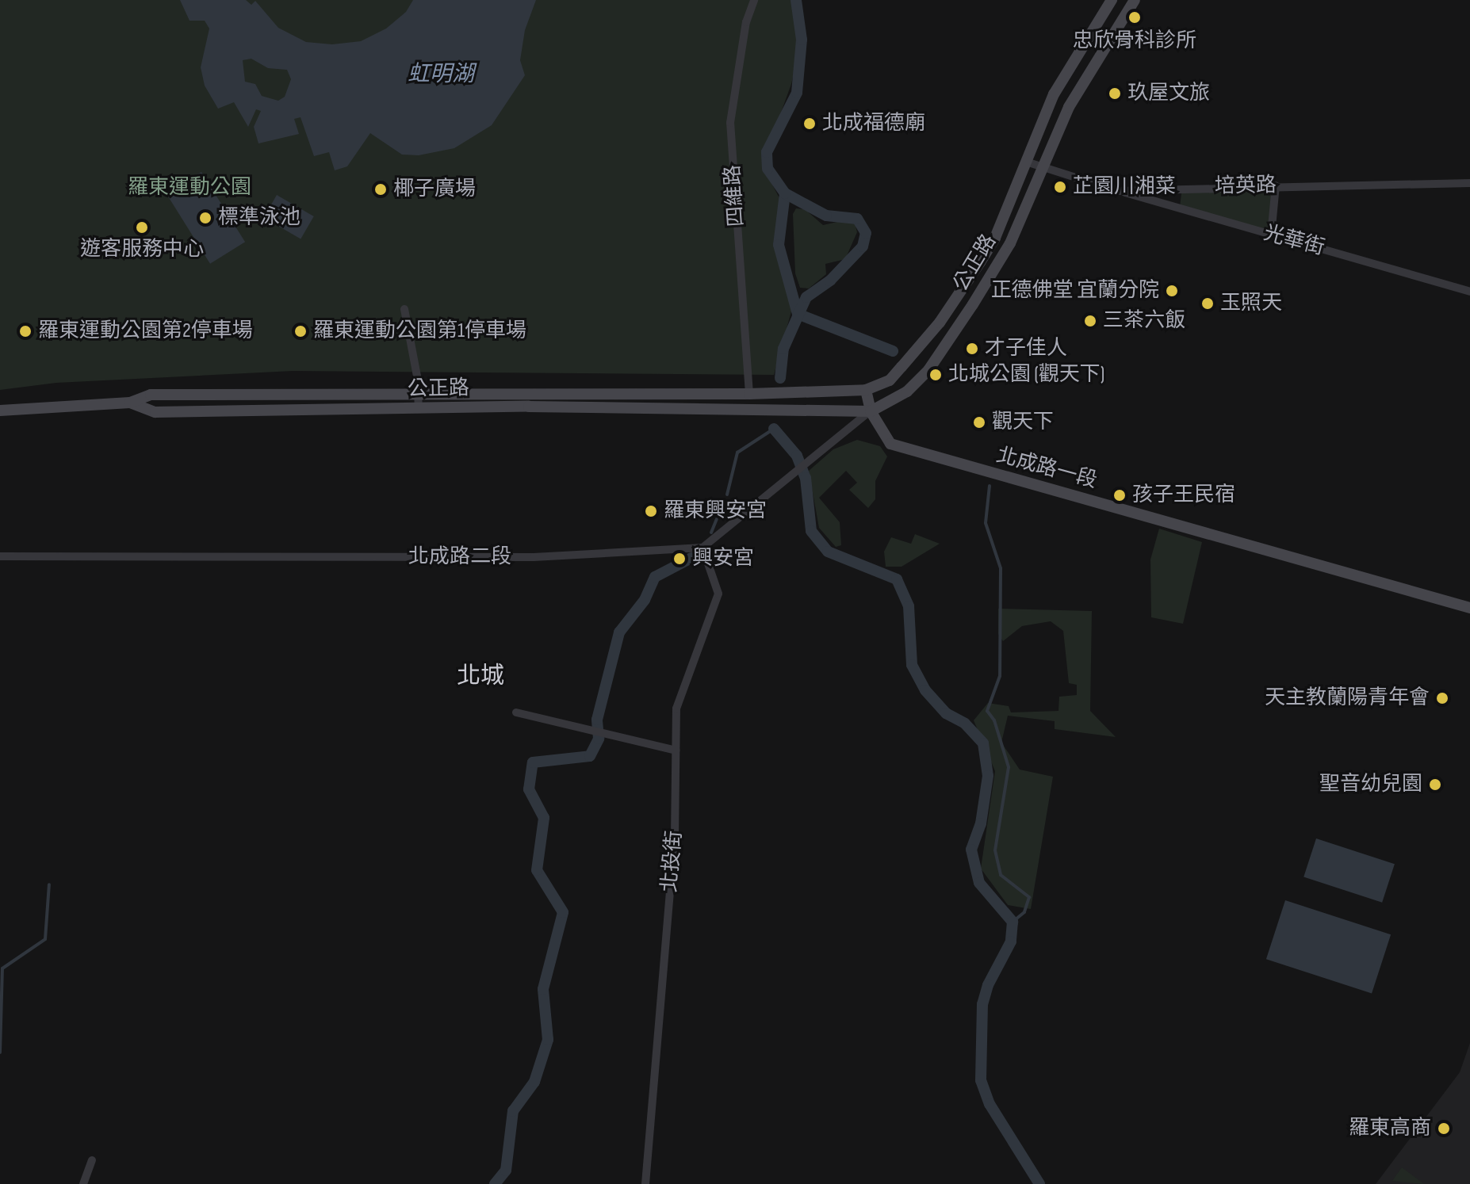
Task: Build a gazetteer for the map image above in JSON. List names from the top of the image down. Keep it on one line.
{"streets":{"street":["培英路","四維路","光華街","公正路","北成路一段","北成路二段","北投街"]},"crossings":[["培英路","光華街"],["培英路","公正路"],["四維路","公正路"],["公正路","北成路一段"],["北成路二段","北投街"]],"districts":["北城"],"water":["虹明湖"],"parks":["羅東運動公園"],"places":["忠欣骨科診所","玖屋文旅","北成福德廟","芷園川湘菜","椰子廣場","標準泳池","遊客服務中心","正德佛堂 宜蘭分院","玉照天","三茶六飯","羅東運動公園第2停車場","羅東運動公園第1停車場","才子佳人","北城公園 (觀天下)","觀天下","孩子王民宿","羅東興安宮","興安宮","天主教蘭陽青年會","聖音幼兒園","羅東高商"]}
